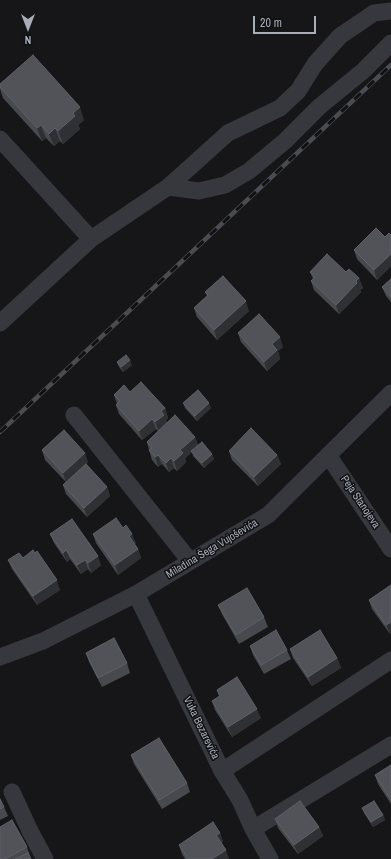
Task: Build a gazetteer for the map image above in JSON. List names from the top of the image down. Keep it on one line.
{"streets":{"street":["Peja Stanojeva","Miladina Šega Vujoševića","Vuka Bezarevića"]},"crossings":[["Peja Stanojeva","Miladina Šega Vujoševića"],["Miladina Šega Vujoševića","Vuka Bezarevića"]],"scale_bar":"20 m","north":"bottom"}
